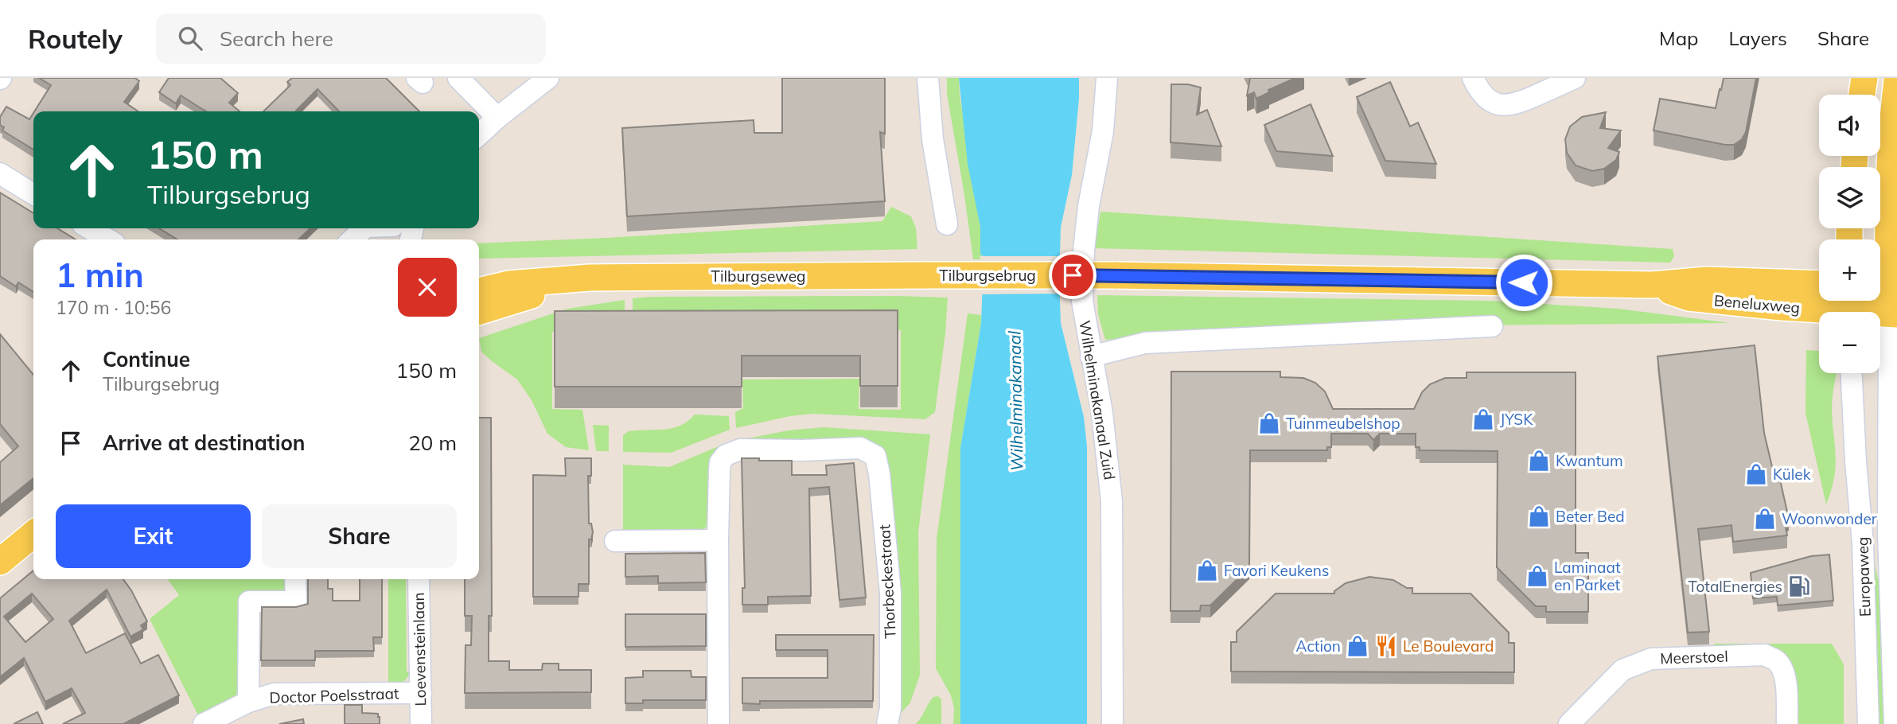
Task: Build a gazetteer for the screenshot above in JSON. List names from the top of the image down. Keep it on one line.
{"streets":{"main road":["Tilburgsebrug","Tilburgseweg","Beneluxweg"],"street":["Wilhelminakanaal Zuid","Europaweg","Thorbeckestraat","Loevensteinlaan","Meerstoel","Doctor Poelsstraat"]},"crossings":[["Tilburgsebrug","Tilburgseweg"],["Tilburgsebrug","Beneluxweg"],["Beneluxweg","Europaweg"],["Loevensteinlaan","Doctor Poelsstraat"]],"water":["Wilhelminakanaal"],"places":{"shop":["JYSK","Tuinmeubelshop","Kwantum","Külek","Beter Bed","Woonwonder","Favori Keukens","Laminaat en Parket","Action"],"fuel station":["TotalEnergies"],"restaurant":["Le Boulevard"]},"page":{"header":"Routely","search":"Search here","nav":["Map","Layers","Share"],"map_buttons":["+","−"],"turn":["150 m","Tilburgsebrug"],"heading":["1 min","170 m · 10:56"],"list":[{"name":"Continue","note":"Tilburgsebrug","value":"150 m"},{"name":"Arrive at destination","value":"20 m"}],"buttons":["Exit","Share"]}}
